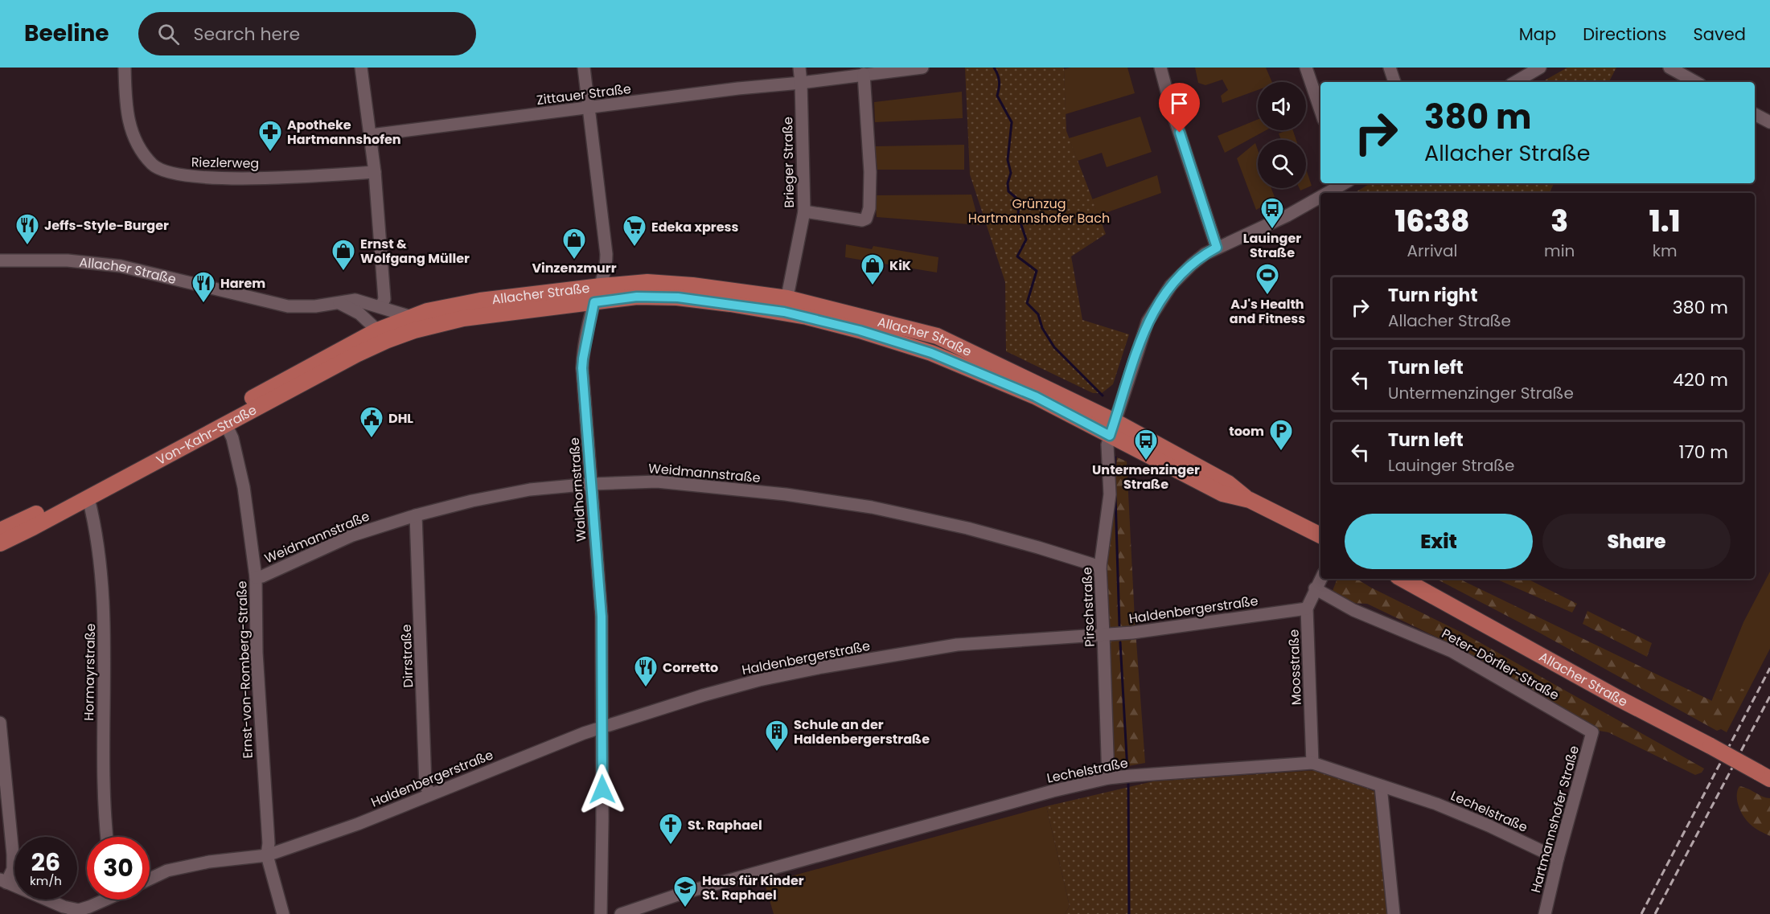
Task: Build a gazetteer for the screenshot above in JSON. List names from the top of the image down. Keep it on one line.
{"streets":{"main road":["Allacher Straße","Von-Kahr-Straße"],"street":["Zittauer Straße","Riezlerweg","Brieger Straße","Weidmannstraße","Waldhornstraße","Pirschstraße","Haldenbergerstraße","Dirrstraße","Peter-Dörfler-Straße","Moosstraße","Ernst-von-Romberg-Straße","Hormayrstraße","Lechelstraße","Hartmannshofer Straße"]},"crossings":[["Zittauer Straße","Brieger Straße"],["Zittauer Straße","Waldhornstraße"],["Brieger Straße","Allacher Straße"],["Allacher Straße","Von-Kahr-Straße"],["Allacher Straße","Waldhornstraße"],["Allacher Straße","Pirschstraße"],["Von-Kahr-Straße","Ernst-von-Romberg-Straße"],["Von-Kahr-Straße","Hormayrstraße"],["Weidmannstraße","Waldhornstraße"],["Weidmannstraße","Pirschstraße"],["Weidmannstraße","Dirrstraße"],["Weidmannstraße","Ernst-von-Romberg-Straße"],["Waldhornstraße","Haldenbergerstraße"],["Pirschstraße","Haldenbergerstraße"],["Pirschstraße","Lechelstraße"],["Haldenbergerstraße","Dirrstraße"],["Haldenbergerstraße","Moosstraße"],["Haldenbergerstraße","Ernst-von-Romberg-Straße"],["Peter-Dörfler-Straße","Moosstraße"],["Peter-Dörfler-Straße","Hartmannshofer Straße"],["Moosstraße","Lechelstraße"],["Lechelstraße","Hartmannshofer Straße"]],"parks":["Grünzug Hartmannshofer Bach"],"places":{"pharmacy":["Apotheke Hartmannshofen"],"bus stop":["Lauinger Straße","Untermenzinger Straße"],"restaurant":["Jeffs-Style-Burger","Harem","Corretto"],"supermarket":["Edeka xpress"],"shop":["Vinzenzmurr","Ernst & Wolfgang Müller","KiK"],"sports":["AJ's Health and Fitness"],"public building":["DHL"],"parking":["toom"],"building":["Schule an der Haldenbergerstraße"],"church":["St. Raphael"],"school or university":["Haus für Kinder St. Raphael"]},"page":{"header":"Beeline","search":"Search here","nav":["Map","Directions","Saved"],"turn":["380 m","Allacher Straße"],"eta":["16:38","Arrival","3","min","1.1","km"],"list":[{"name":"Turn right","note":"Allacher Straße","value":"380 m"},{"name":"Turn left","note":"Untermenzinger Straße","value":"420 m"},{"name":"Turn left","note":"Lauinger Straße","value":"170 m"}],"buttons":["Exit","Share"],"speed":"26 km/h","limit":"30"}}
